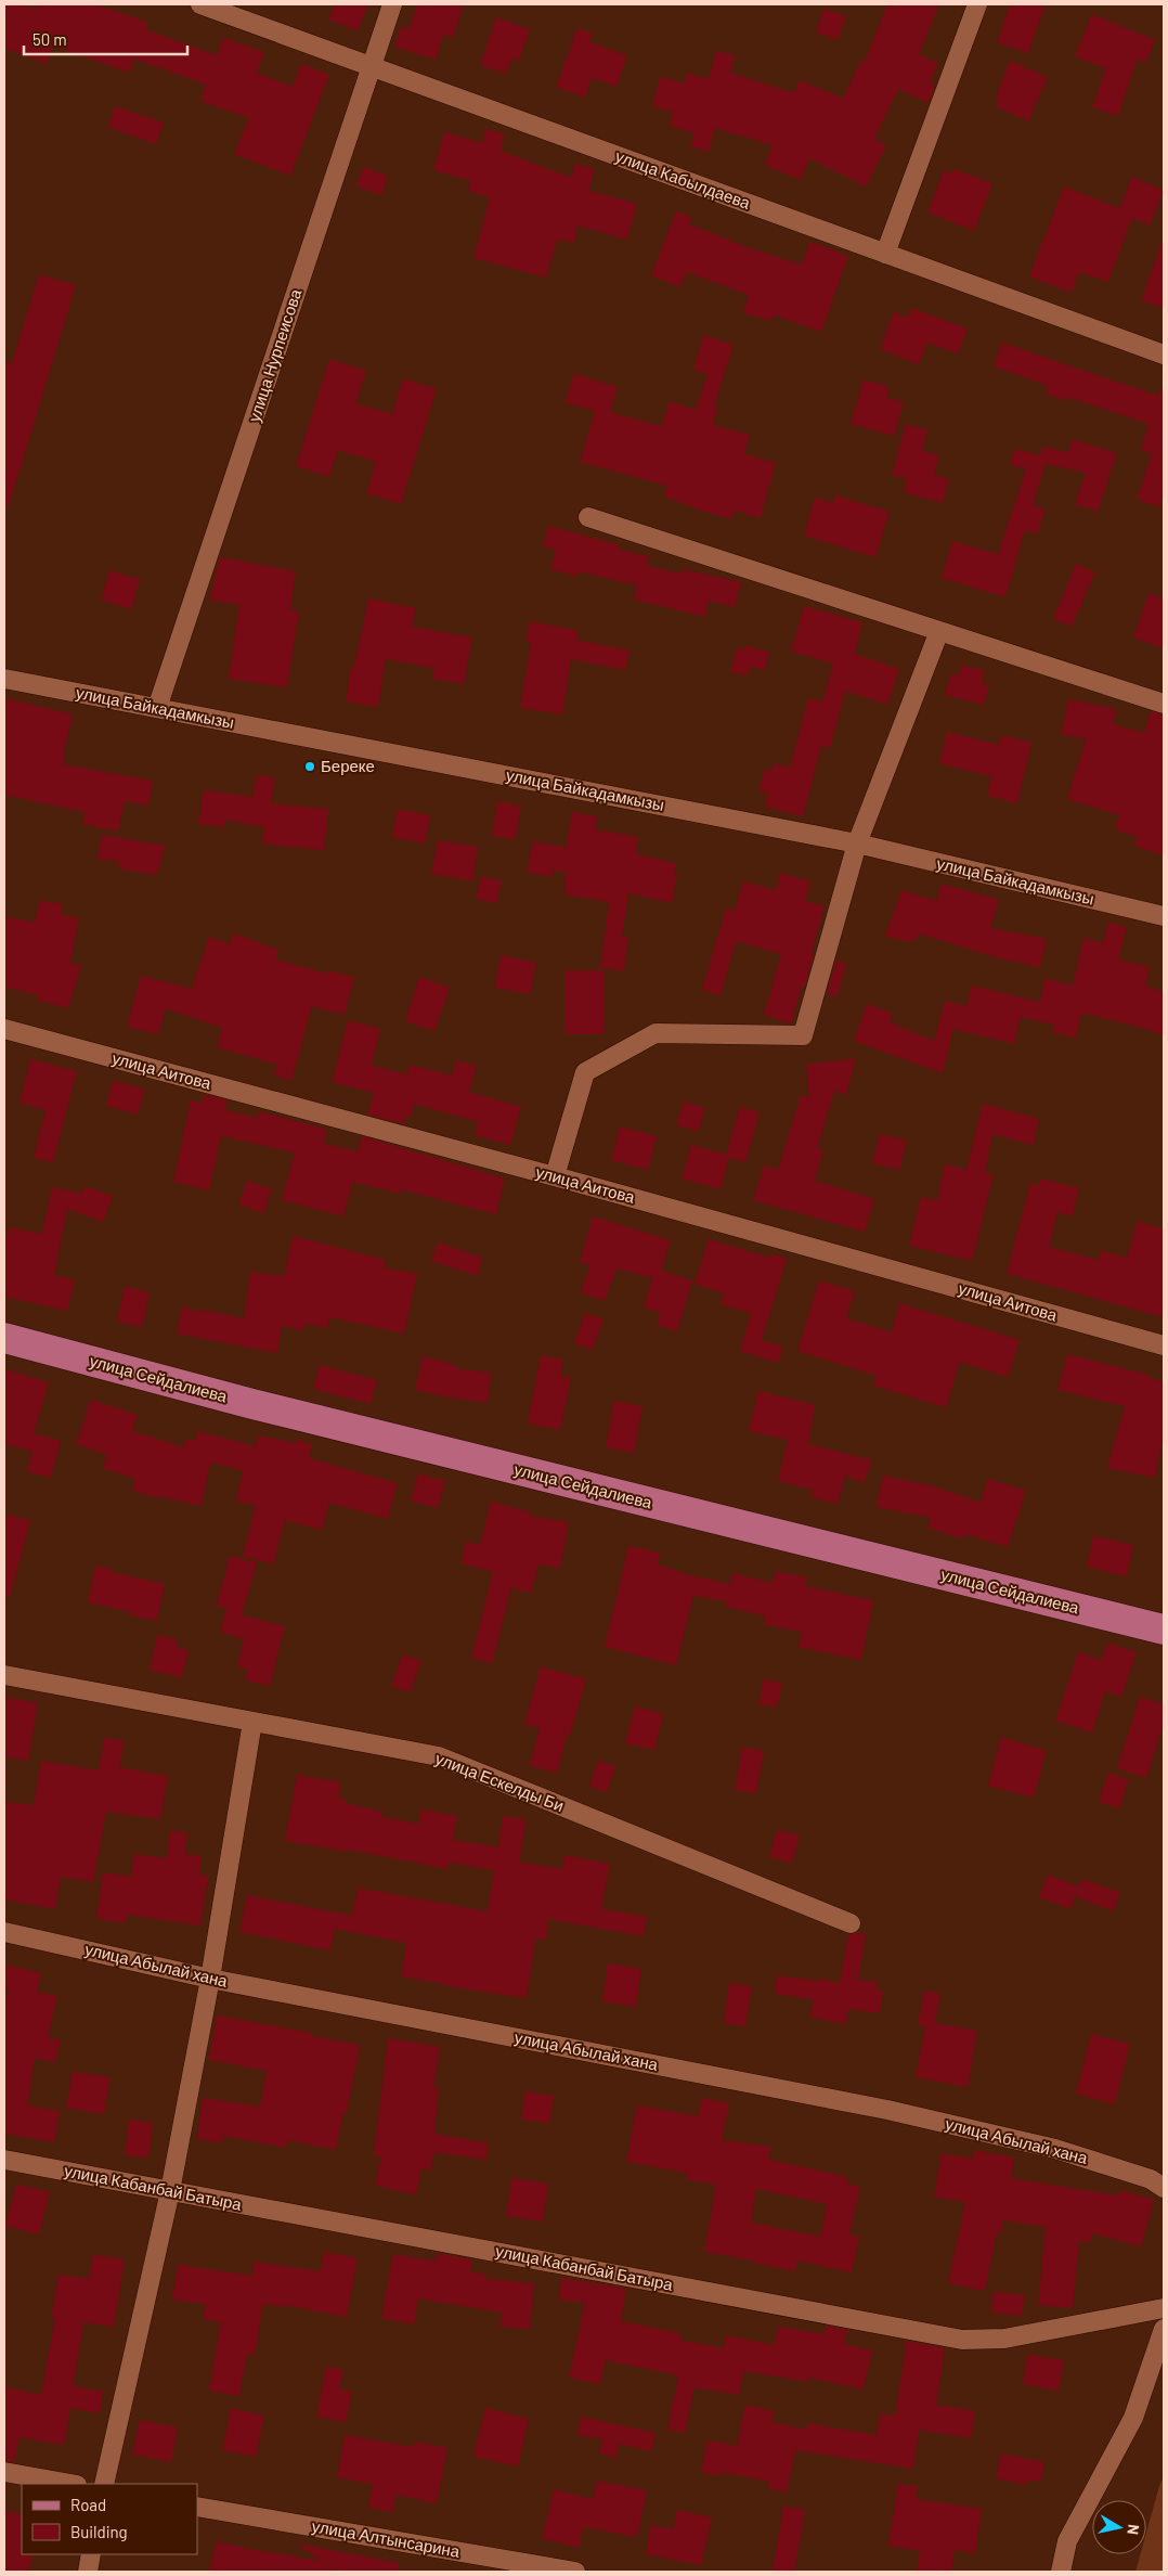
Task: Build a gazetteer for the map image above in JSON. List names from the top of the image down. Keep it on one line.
{"streets":{"main road":["улица Сейдалиева"],"street":["улица Кабылдаева","улица Нурпеисова","улица Байкадамкызы","улица Аитова","улица Ескелды Би","улица Абылай хана","улица Кабанбай Батыра","улица Алтынсарина"]},"crossings":[["улица Кабылдаева","улица Нурпеисова"],["улица Нурпеисова","улица Байкадамкызы"]],"places":["Береке"],"legend":["Road","Building"],"scale_bar":"50 m","north":"right"}
